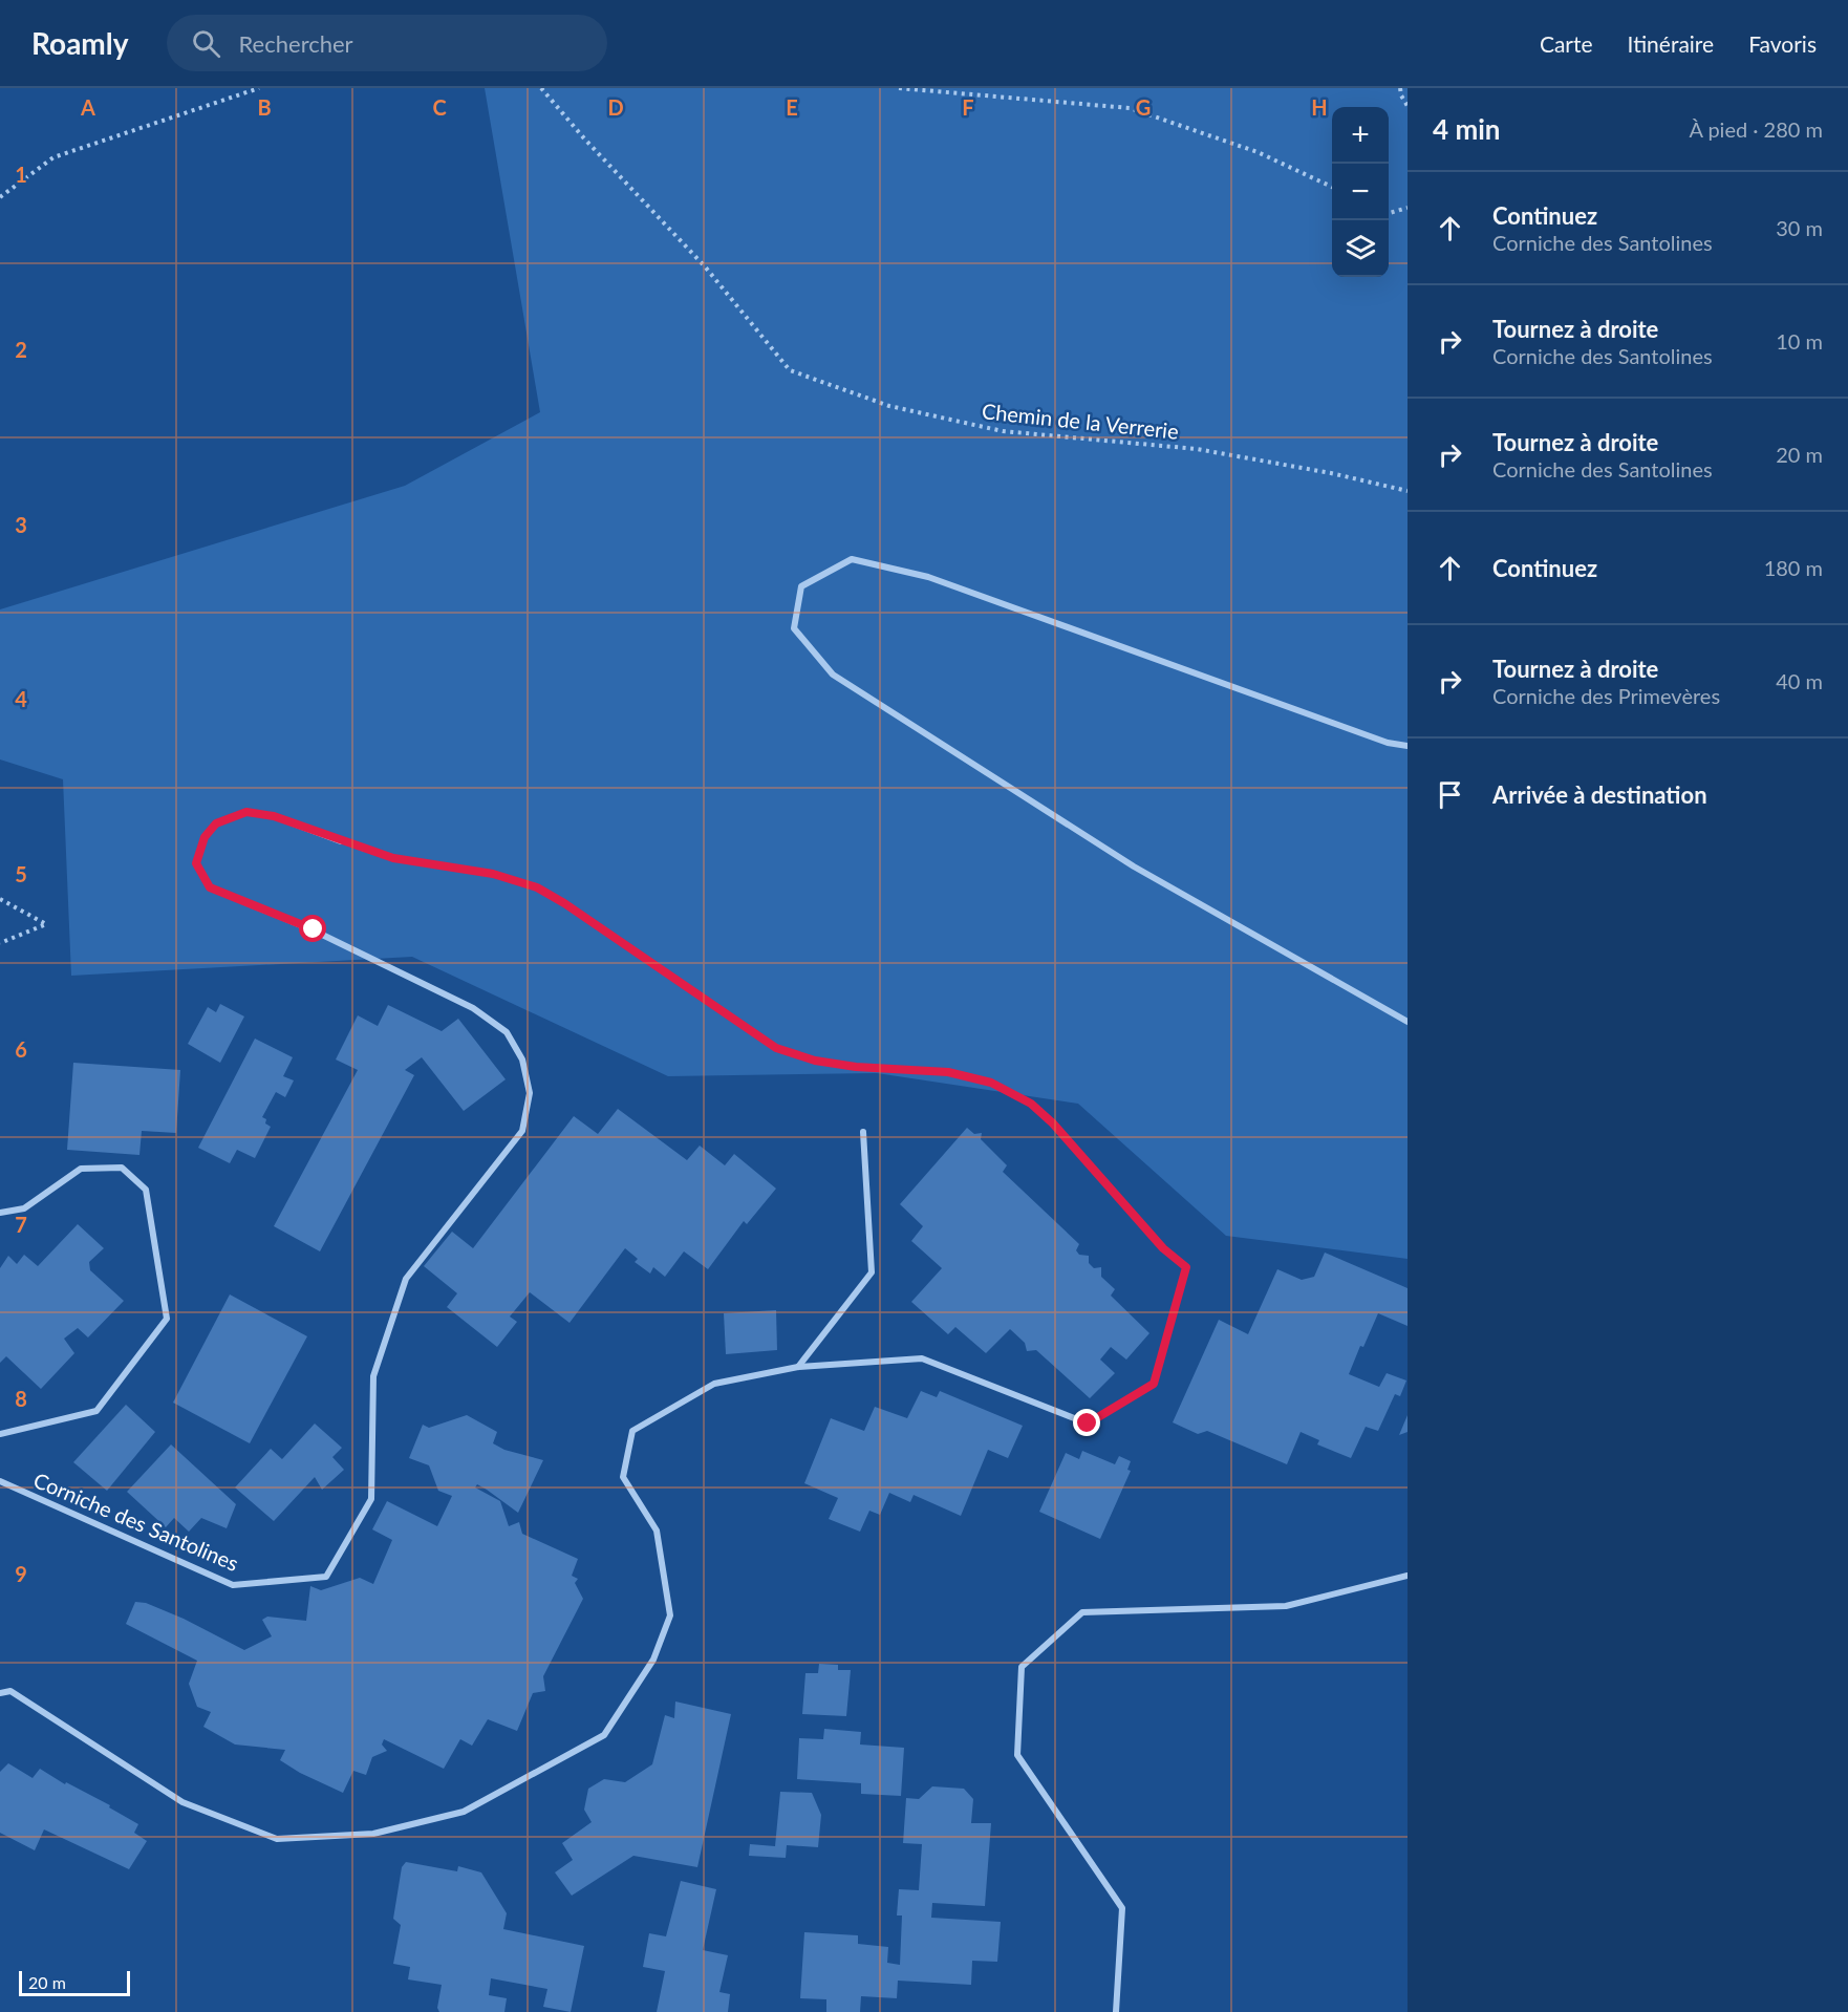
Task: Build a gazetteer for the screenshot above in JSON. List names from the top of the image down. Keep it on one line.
{"streets":{"street":["Corniche des Santolines"],"path":["Chemin de la Verrerie"]},"scale_bar":"20 m","page":{"header":"Roamly","search":"Rechercher","nav":["Carte","Itinéraire","Favoris"],"heading":["4 min","À pied · 280 m"],"map_buttons":["+","−"],"list":[["Continuez","Corniche des Santolines","30 m"],["Tournez à droite","Corniche des Santolines","10 m"],["Tournez à droite","Corniche des Santolines","20 m"],["Continuez","180 m"],["Tournez à droite","Corniche des Primevères","40 m"],"Arrivée à destination"],"scale":"20 m"},"grid":{"columns":["A","B","C","D","E","F","G","H"],"rows":["1","2","3","4","5","6","7","8","9"]}}
